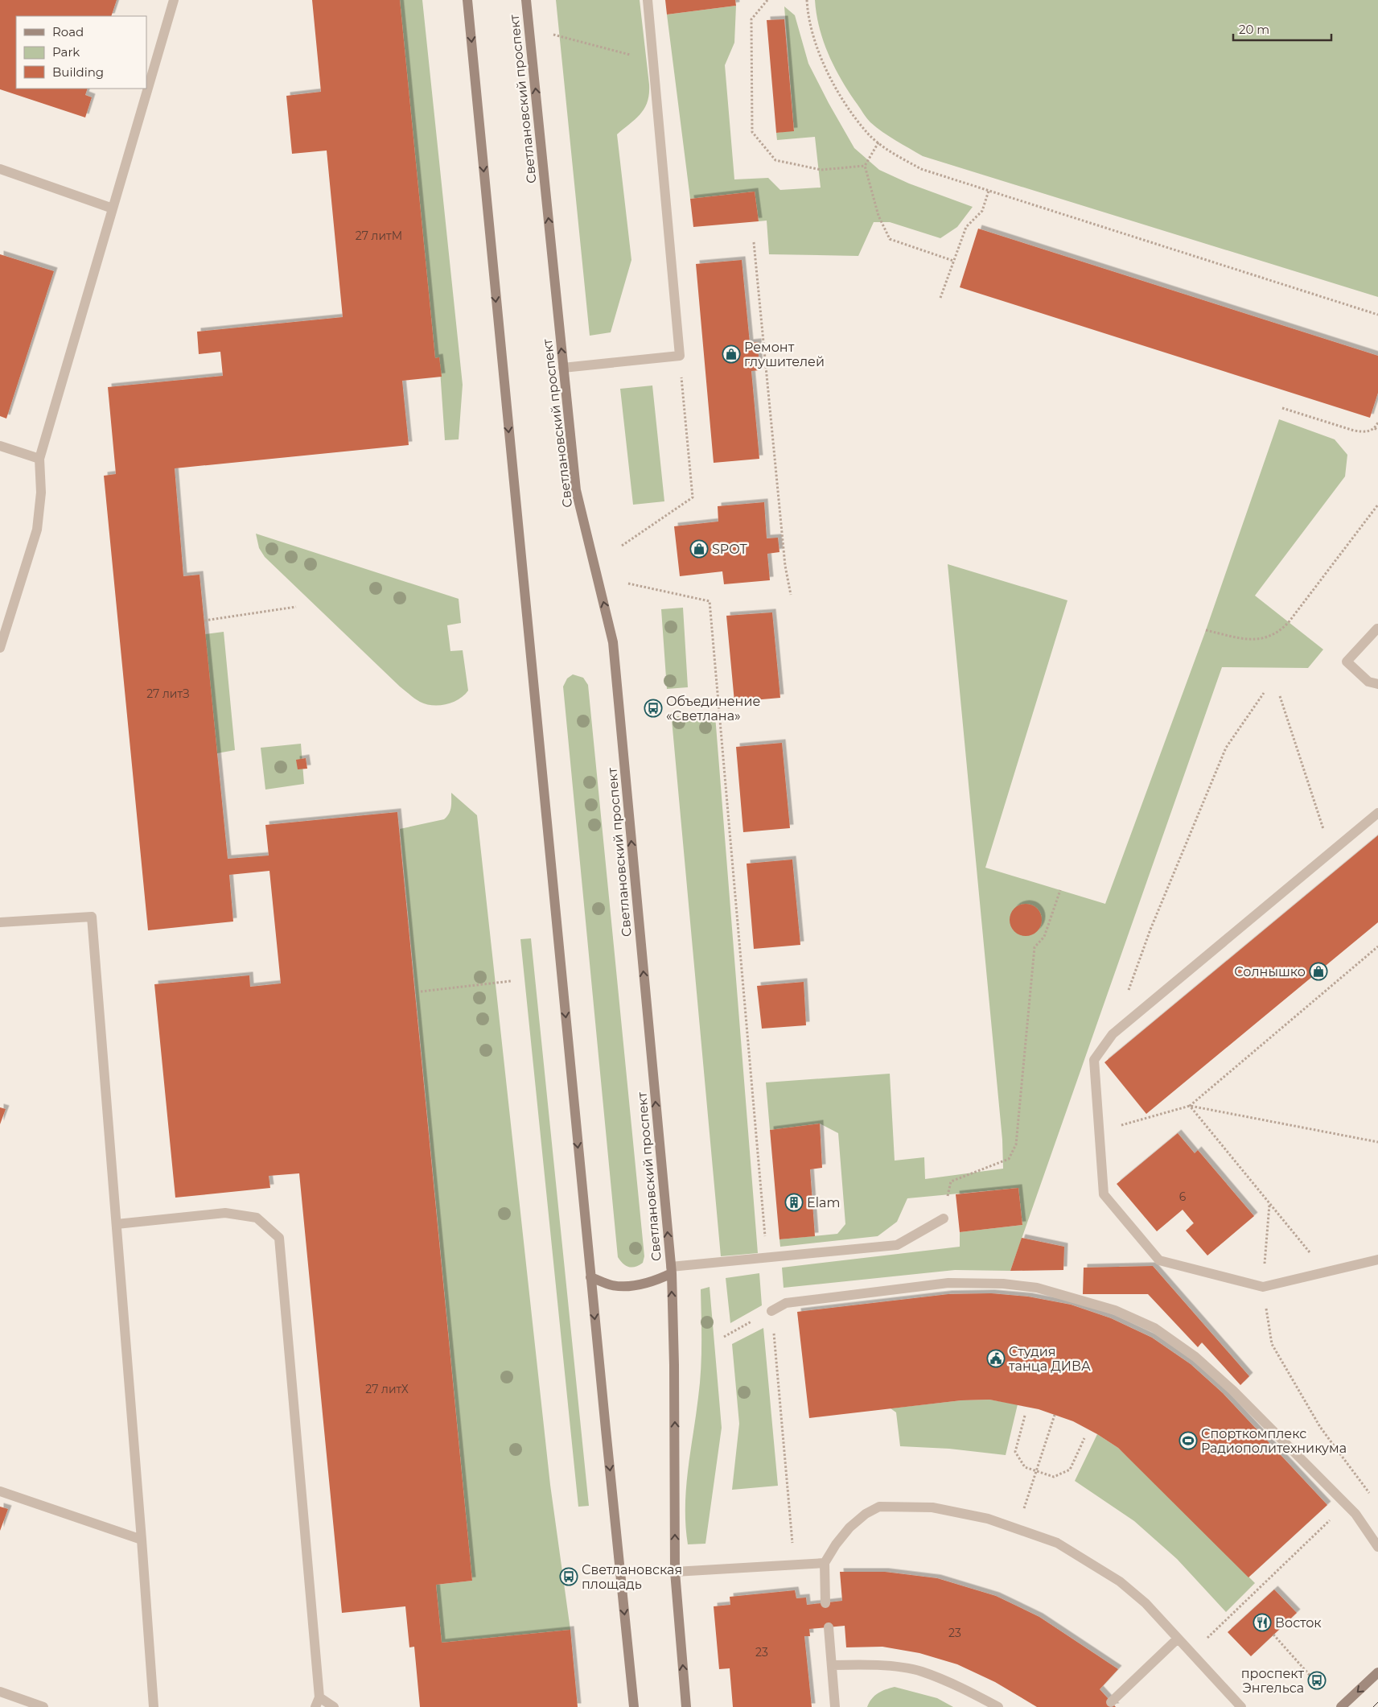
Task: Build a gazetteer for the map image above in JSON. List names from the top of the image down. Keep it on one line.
{"streets":{"main road":["Светлановский проспект"]},"places":{"shop":["Ремонт глушителей","SPOT","Солнышко"],"bus stop":["Объединение «Светлана»","Светлановская площадь","проспект Энгельса"],"building":["Elam"],"public building":["Студия танца ДИВА"],"sports":["Спорткомплекс Радиополитехникума"],"restaurant":["Восток"]},"house_numbers":["27 литМ","27 литЗ","6","27 литХ","23","23"],"legend":["Road","Park","Building"],"scale_bar":"20 m"}
